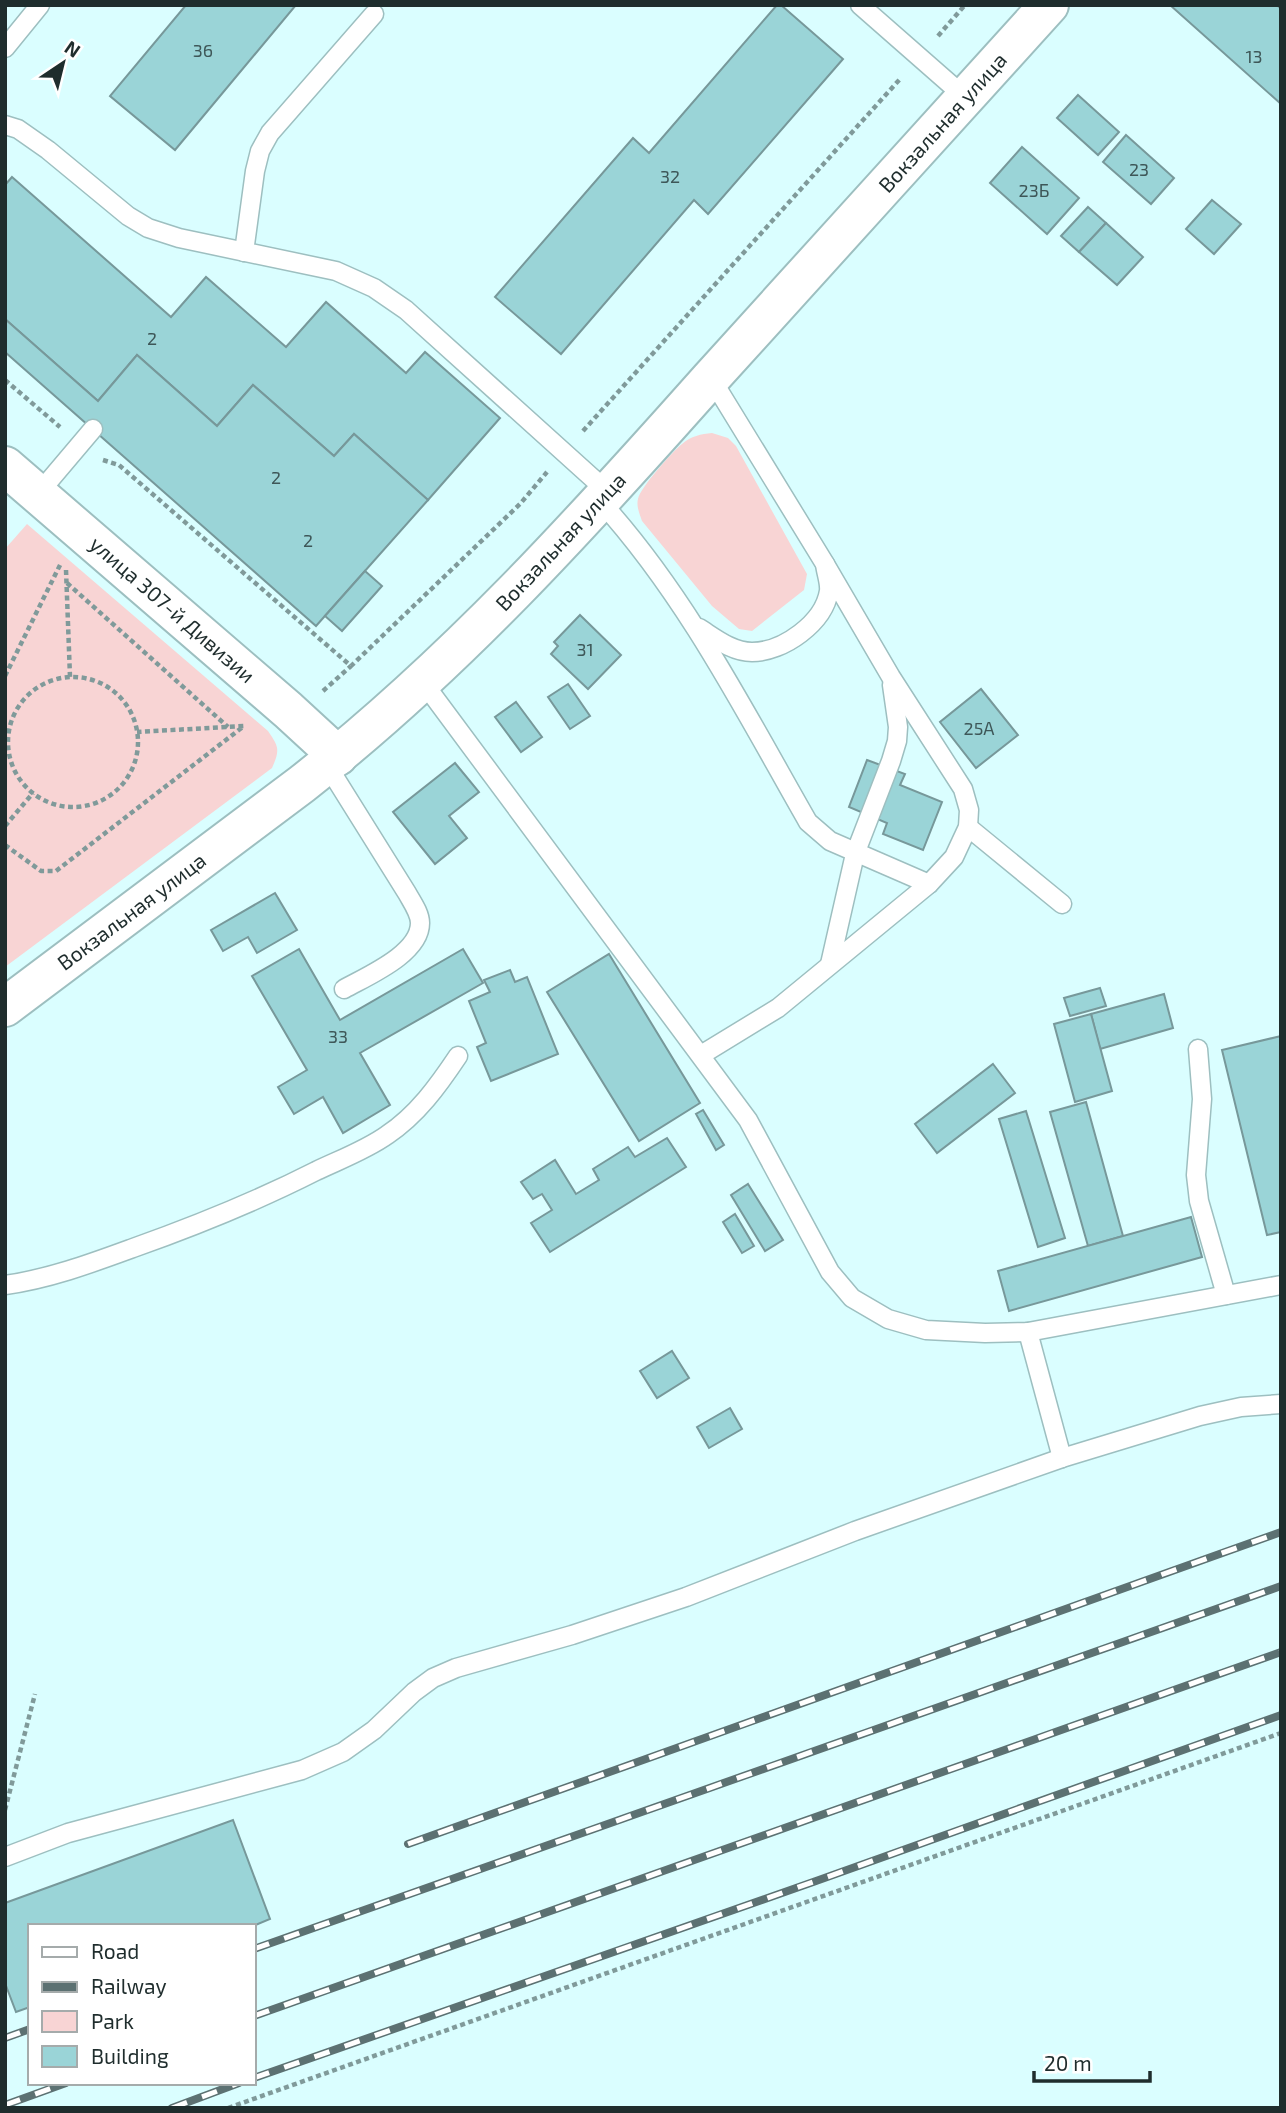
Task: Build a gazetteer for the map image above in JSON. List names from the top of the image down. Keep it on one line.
{"streets":{"main road":["Вокзальная улица","улица 307-й Дивизии"]},"crossings":[["Вокзальная улица","улица 307-й Дивизии"]],"house_numbers":["36","13","23","32","23Б","2","2","2","31","25А","33"],"legend":["Road","Railway","Park","Building"],"scale_bar":"20 m","north":"top right"}
